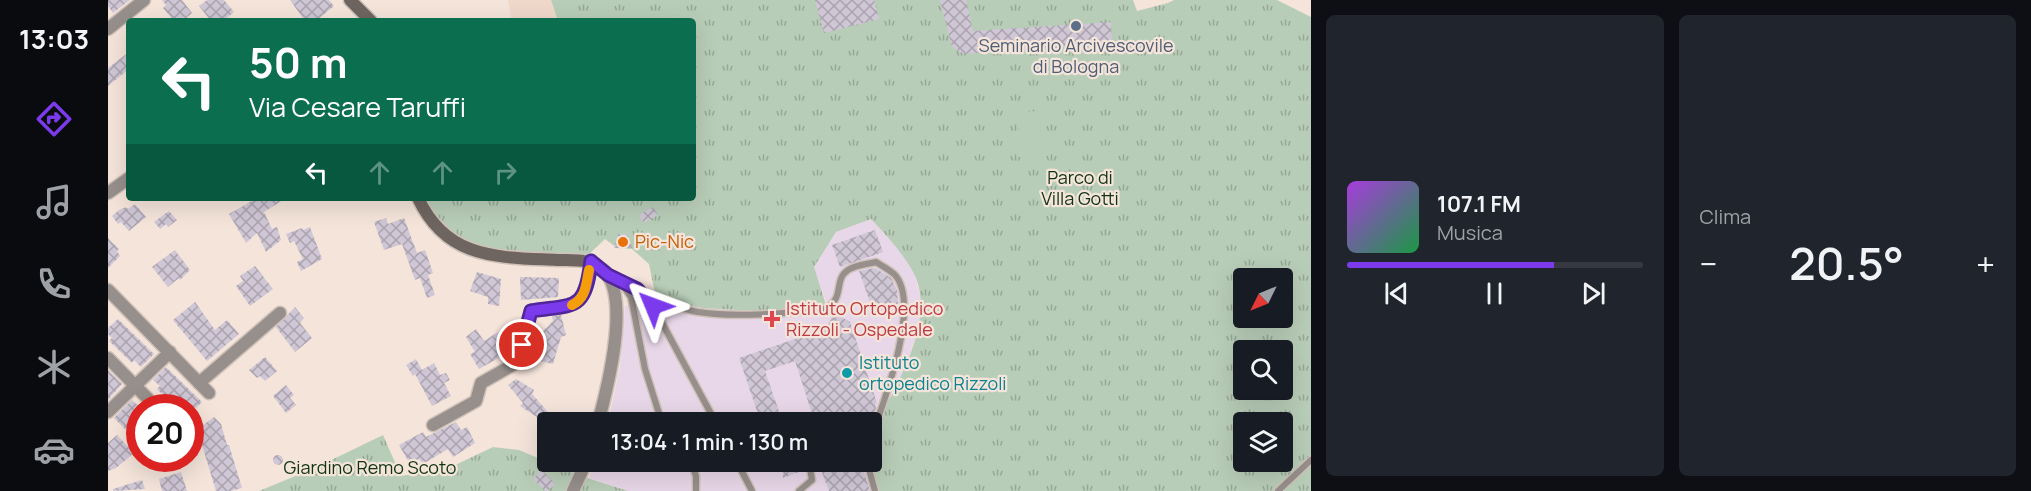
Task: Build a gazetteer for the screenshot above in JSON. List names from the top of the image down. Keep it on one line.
{"parks":["Parco di Villa Gotti","Giardino Remo Scoto"],"places":{"other":["Seminario Arcivescovile di Bologna","Pic-Nic","Istituto ortopedico Rizzoli"],"health":["Istituto Ortopedico Rizzoli - Ospedale"]},"north":"bottom left","page":{"tabs":"13:03","tile":"Clima","turn":["50 m","Via Cesare Taruffi"],"song":["107.1 FM","Musica"],"heat":["−","20.5°","+"],"limit":"20","trip":"13:04 · 1 min · 130 m"}}
